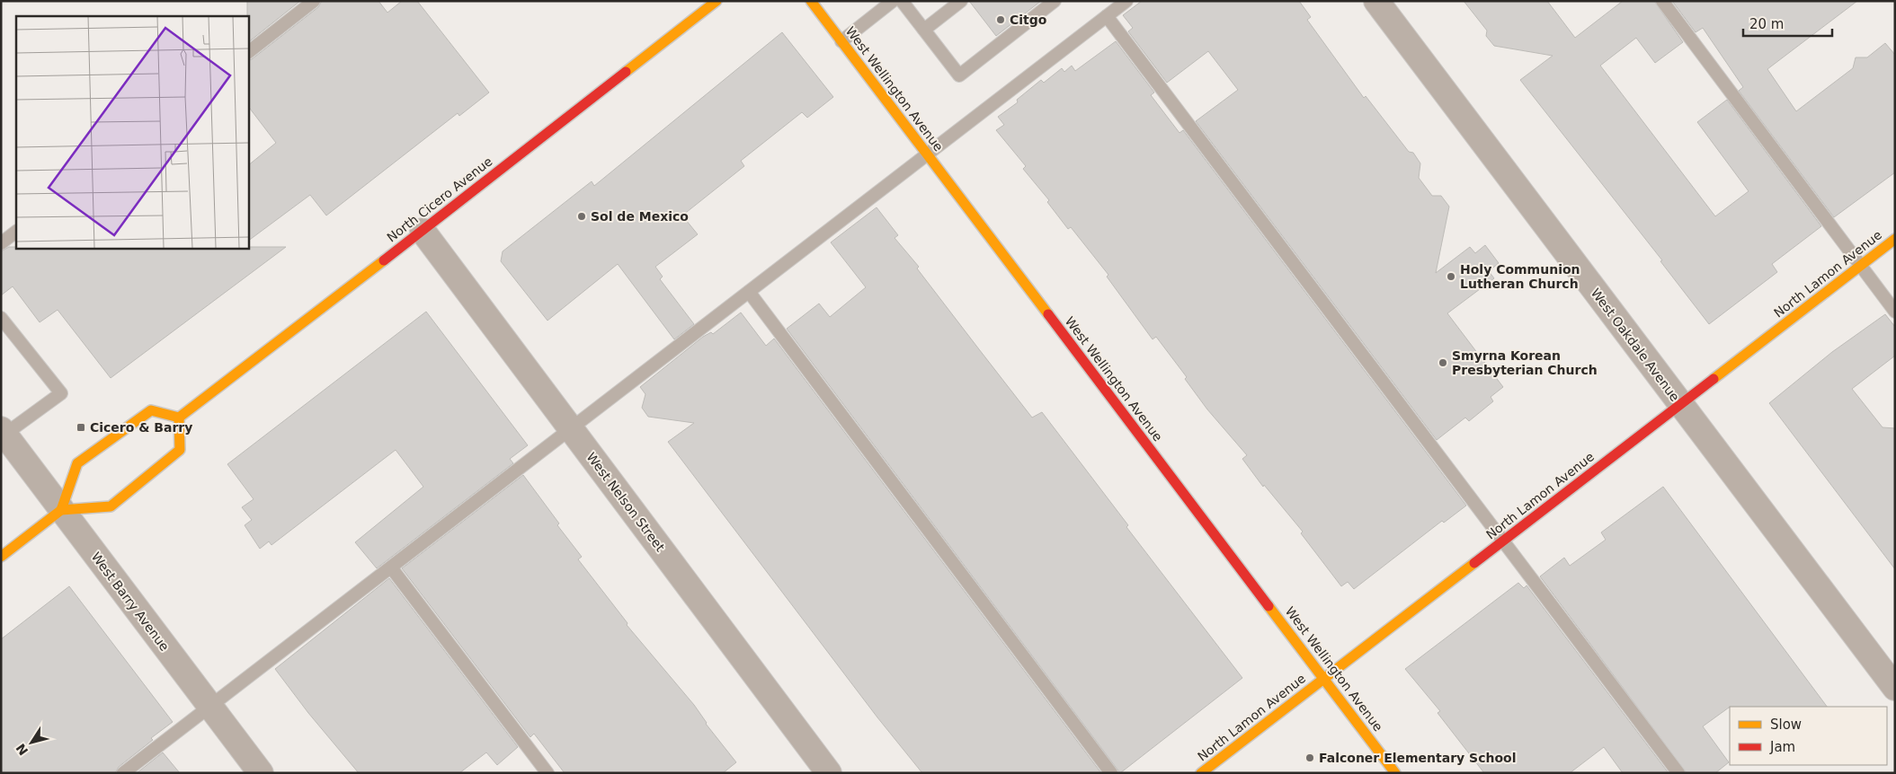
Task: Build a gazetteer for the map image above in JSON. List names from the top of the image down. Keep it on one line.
{"streets":{"street":["West Wellington Avenue","North Cicero Avenue","North Lamon Avenue","West Oakdale Avenue","West Nelson Street","West Barry Avenue"]},"crossings":[["West Wellington Avenue","North Lamon Avenue"],["North Cicero Avenue","West Nelson Street"],["North Lamon Avenue","West Oakdale Avenue"]],"places":{"other":["Citgo","Sol de Mexico","Holy Communion Lutheran Church","Smyrna Korean Presbyterian Church","Falconer Elementary School"],"transit":["Cicero & Barry"]},"legend":["Slow","Jam"],"scale_bar":"20 m","north":"bottom left"}
